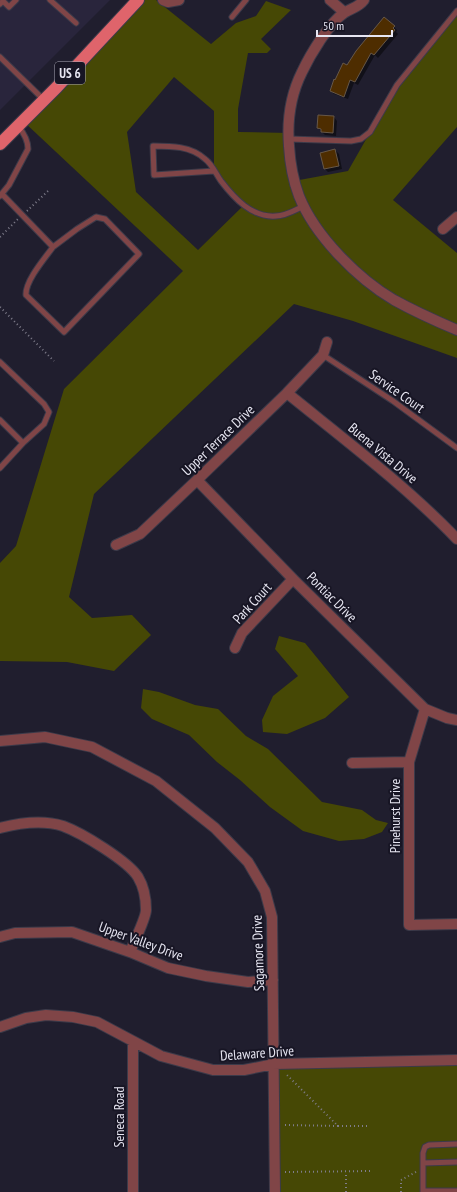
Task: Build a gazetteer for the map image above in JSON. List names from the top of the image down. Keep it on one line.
{"streets":{"main road":["US 6"],"street":["Upper Terrace Drive","Buena Vista Drive","Pontiac Drive","Park Court","Pinehurst Drive","Upper Valley Drive","Sagamore Drive","Delaware Drive","Seneca Road"],"lane":["Service Court"]},"crossings":[["Service Court","Upper Terrace Drive"],["Upper Terrace Drive","Buena Vista Drive"],["Upper Terrace Drive","Pontiac Drive"],["Pontiac Drive","Park Court"],["Pontiac Drive","Pinehurst Drive"],["Upper Valley Drive","Sagamore Drive"],["Sagamore Drive","Delaware Drive"],["Delaware Drive","Seneca Road"]],"scale_bar":"50 m"}
